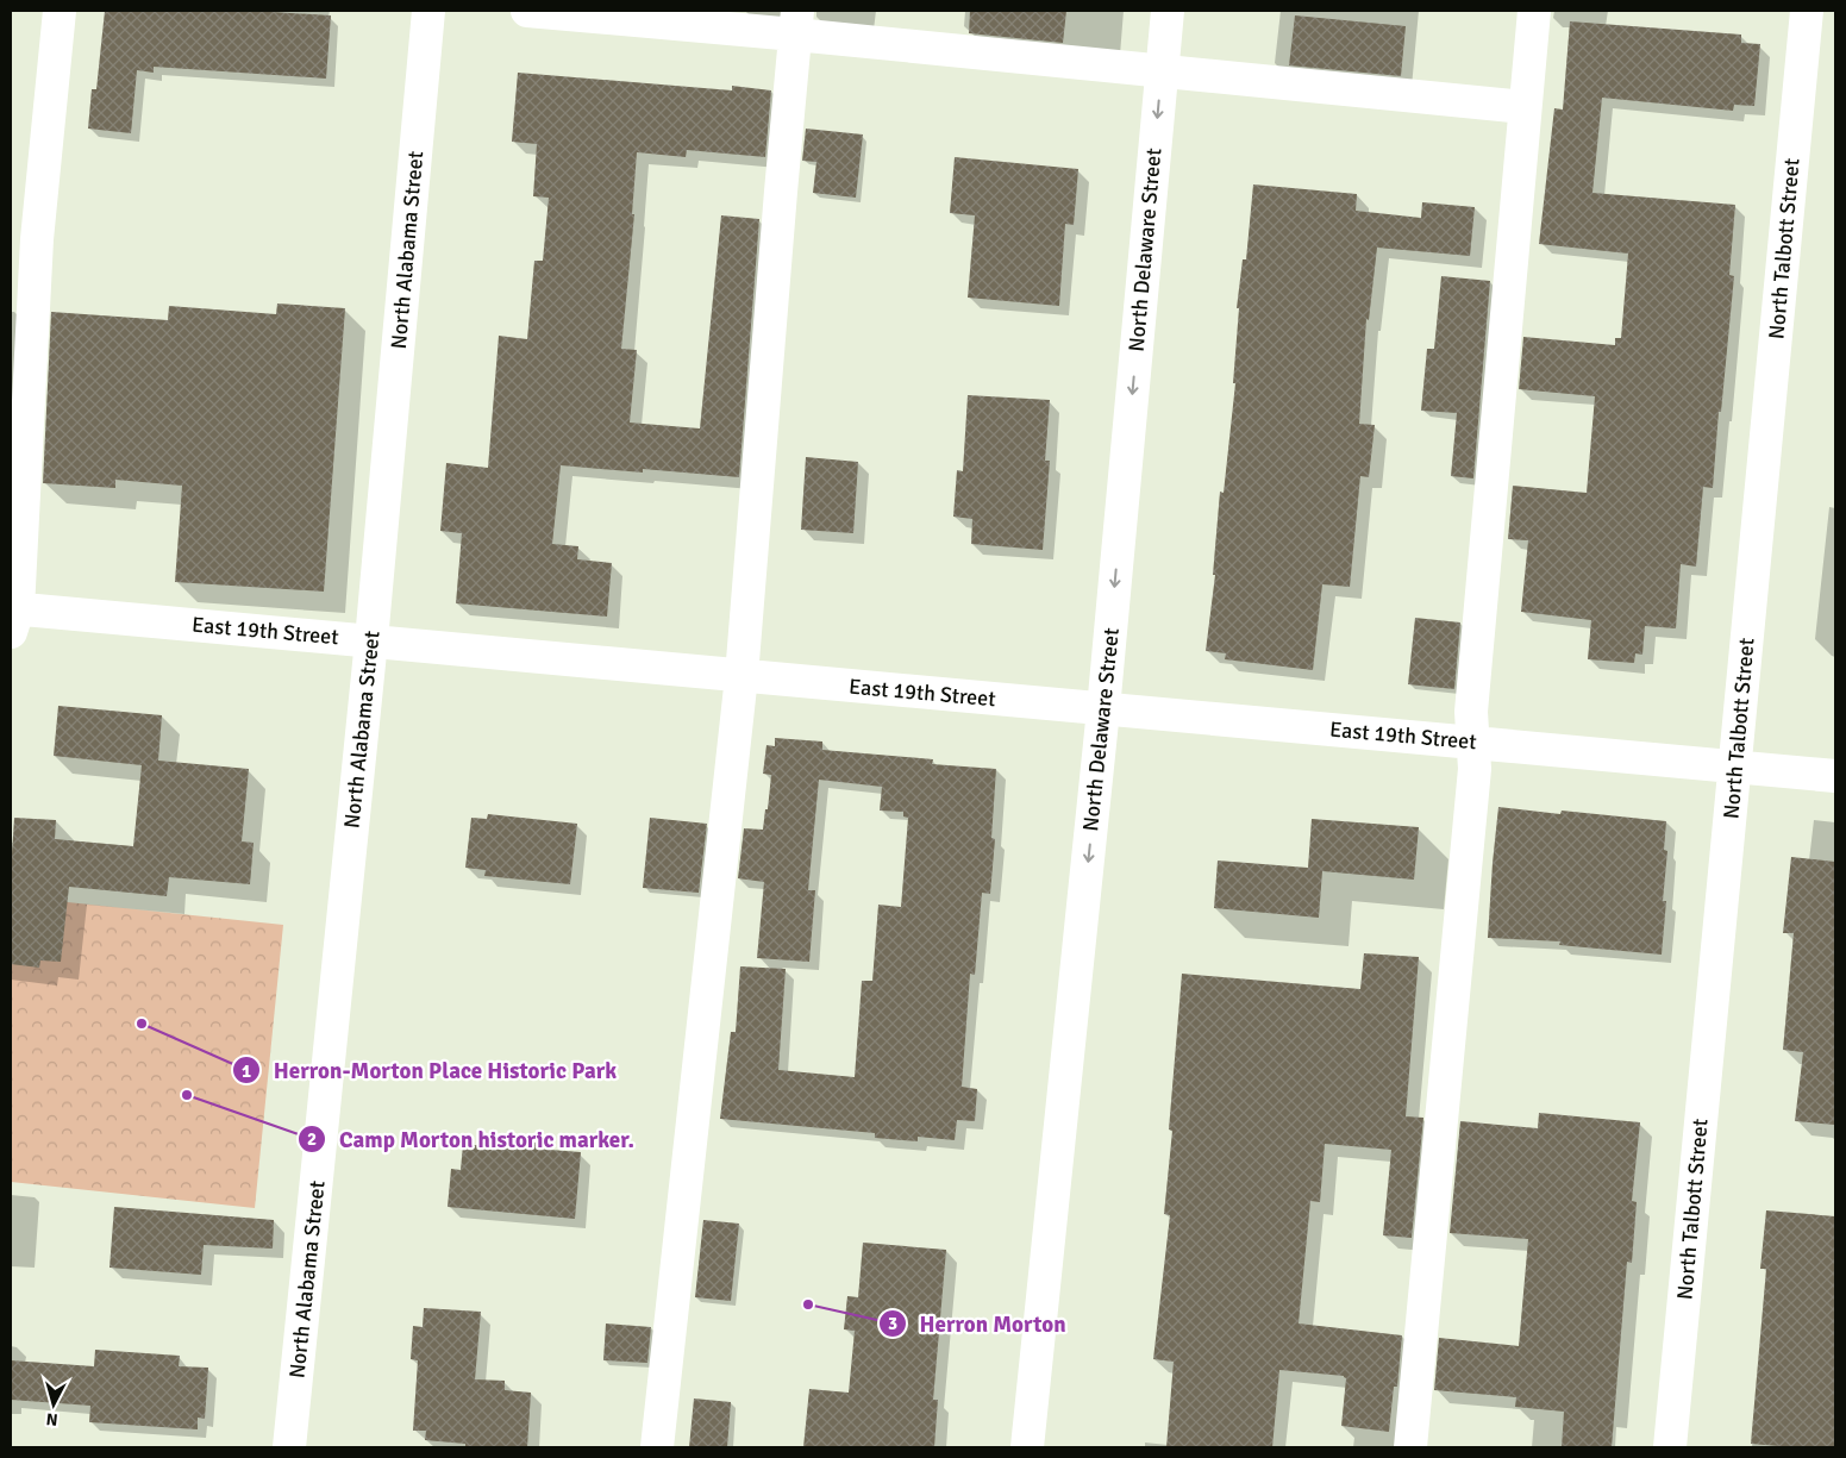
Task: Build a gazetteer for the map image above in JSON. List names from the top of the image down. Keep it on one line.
{"streets":{"street":["North Talbott Street","North Alabama Street","North Delaware Street","East 19th Street"]},"crossings":[["North Talbott Street","East 19th Street"],["North Alabama Street","East 19th Street"],["North Delaware Street","East 19th Street"]],"one_way":["North Delaware Street"],"places":["Herron-Morton Place Historic Park","Camp Morton historic marker.","Herron Morton"],"north":"bottom"}
